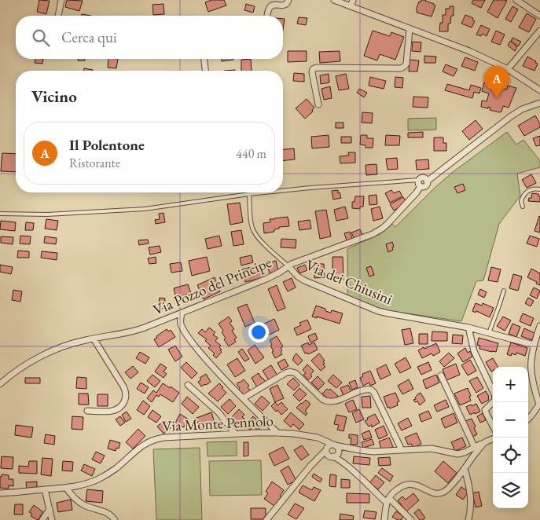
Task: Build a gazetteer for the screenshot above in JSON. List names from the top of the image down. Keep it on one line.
{"streets":{"street":["Via dei Chiusini","Via Pozzo del Principe","Via Monte Pennolo"]},"crossings":[["Via dei Chiusini","Via Pozzo del Principe"]],"page":{"search":"Cerca qui","pins":"A","heading":"Vicino","list":[{"mark":"A","name":"Il Polentone","note":"Ristorante","value":"440 m"}],"map_buttons":["+","−"]}}
